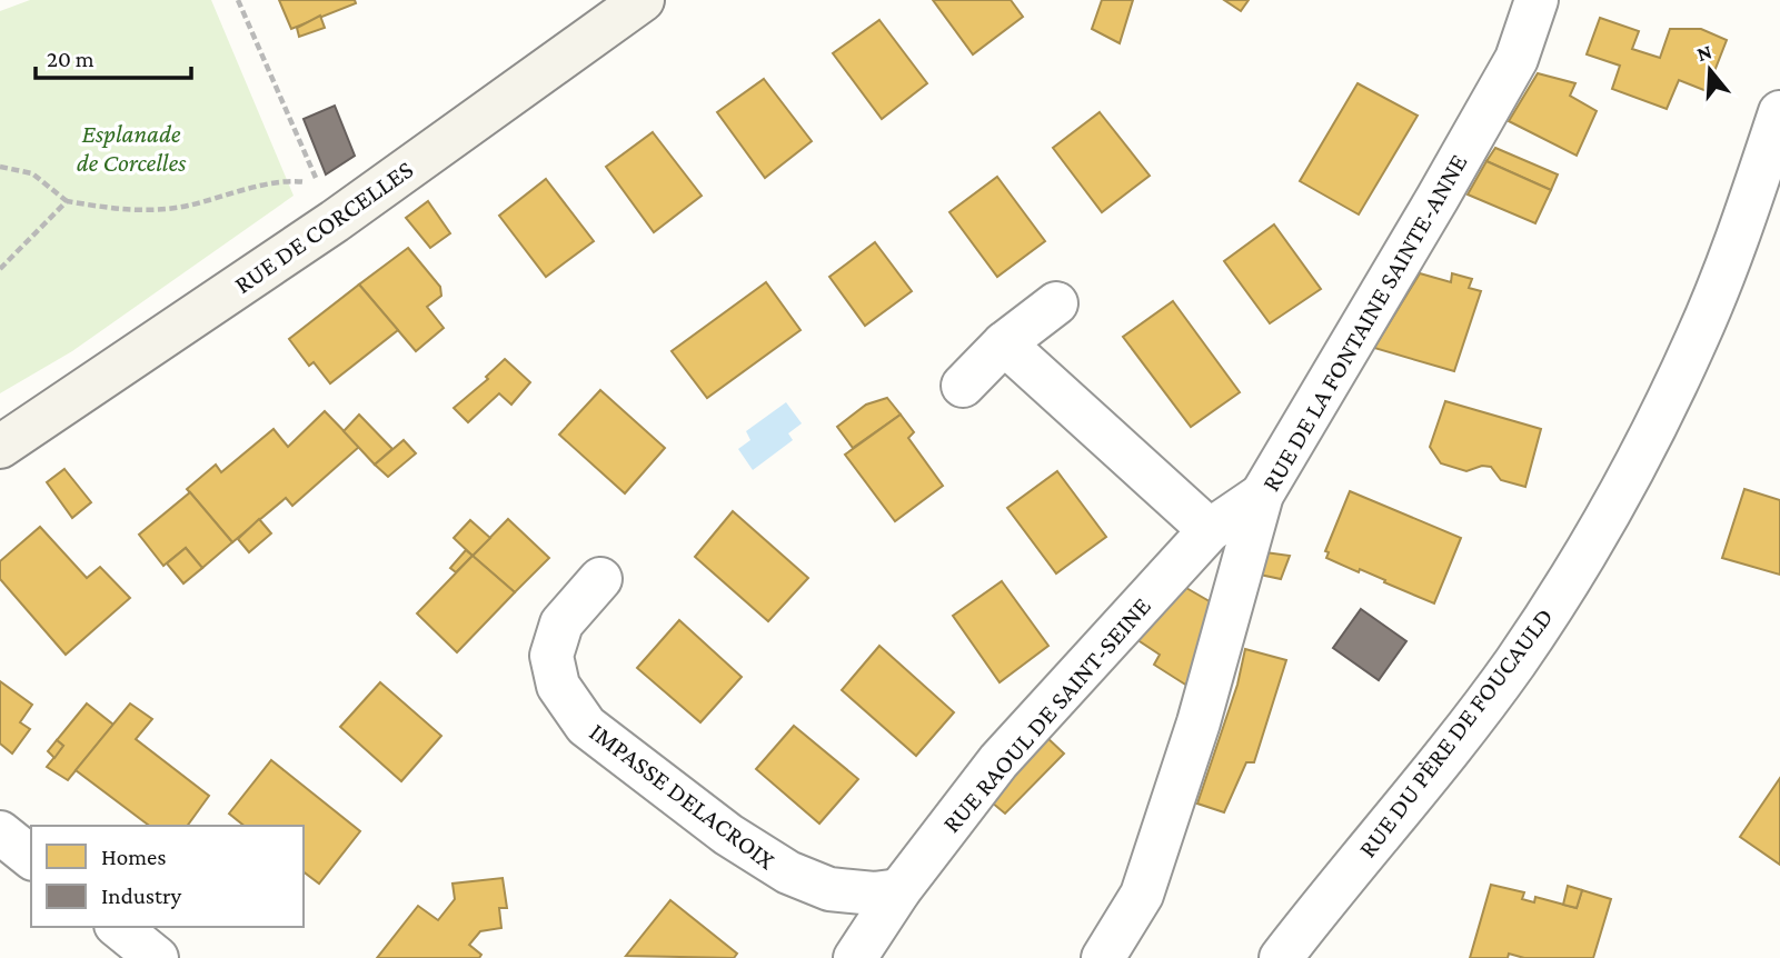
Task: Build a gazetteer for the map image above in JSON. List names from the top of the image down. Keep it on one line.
{"streets":{"main road":["RUE DE CORCELLES"],"street":["RUE DE LA FONTAINE SAINTE-ANNE","RUE RAOUL DE SAINT-SEINE","RUE DU PÈRE DE FOUCAULD","IMPASSE DELACROIX"]},"crossings":[["RUE DE LA FONTAINE SAINTE-ANNE","RUE RAOUL DE SAINT-SEINE"],["RUE RAOUL DE SAINT-SEINE","IMPASSE DELACROIX"]],"parks":["Esplanade de Corcelles"],"legend":["Homes","Industry"],"scale_bar":"20 m","north":"top"}
